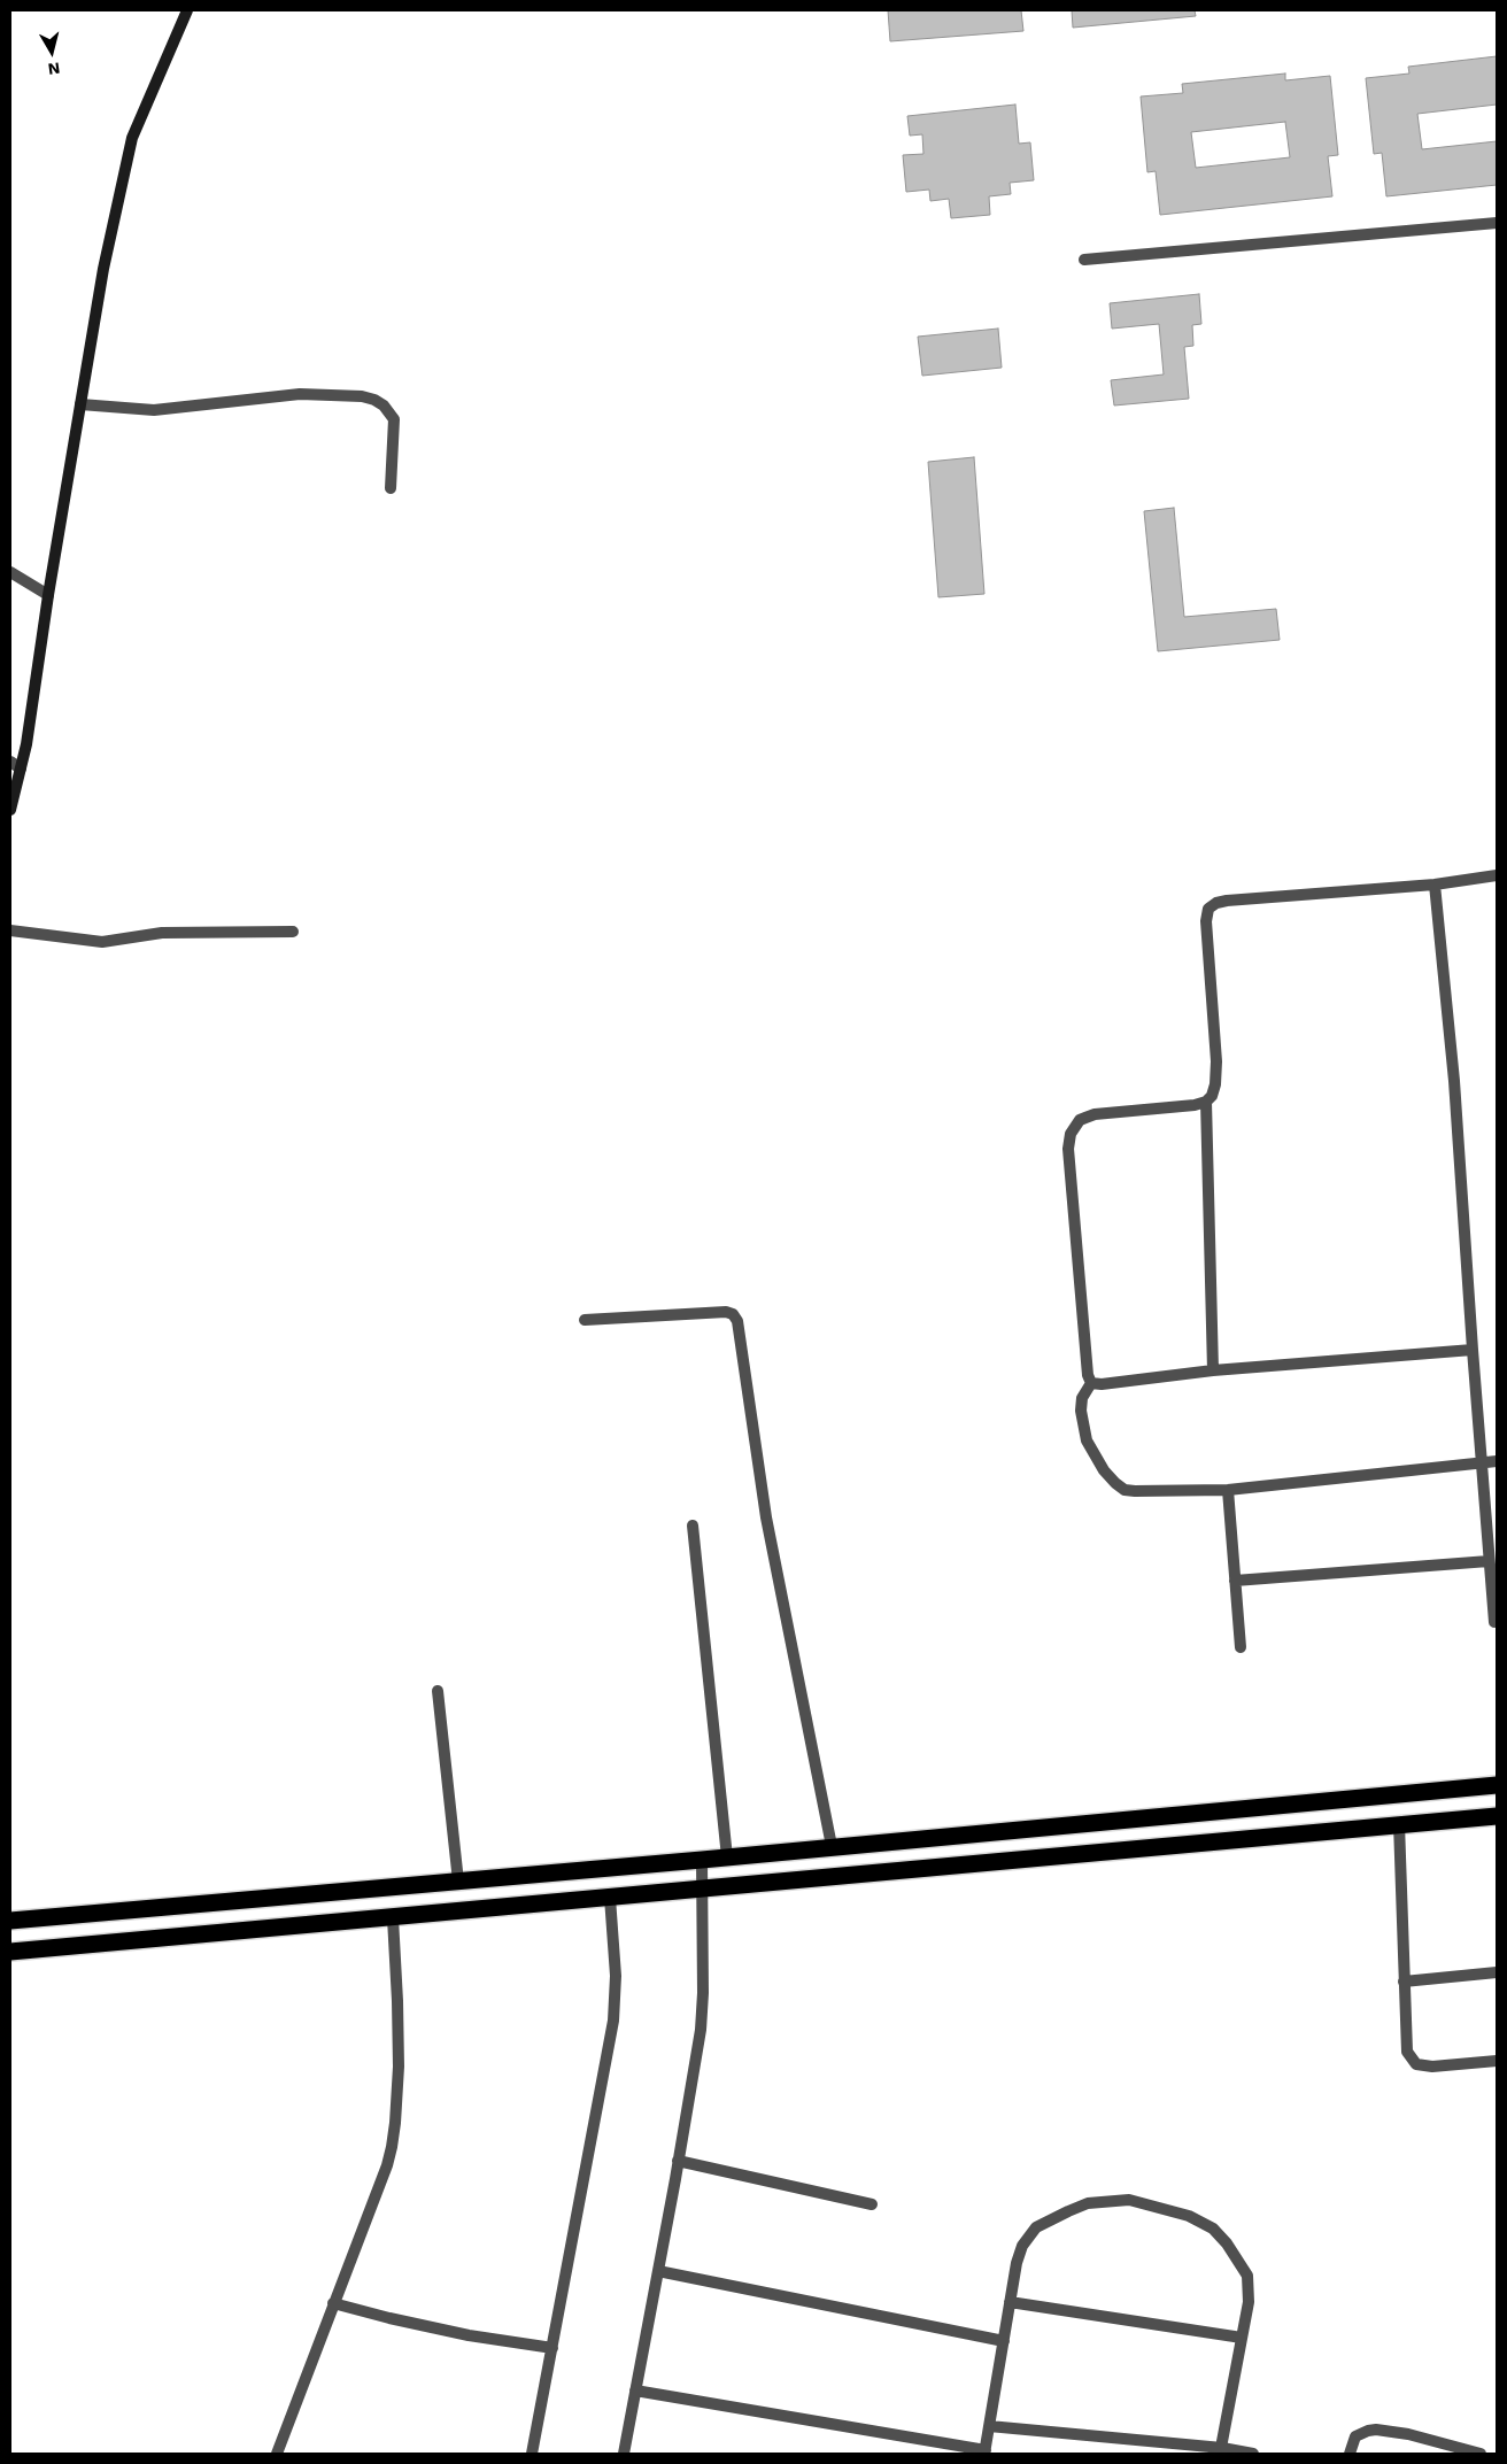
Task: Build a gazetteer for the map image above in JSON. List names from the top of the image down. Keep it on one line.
{"north":"bottom"}
